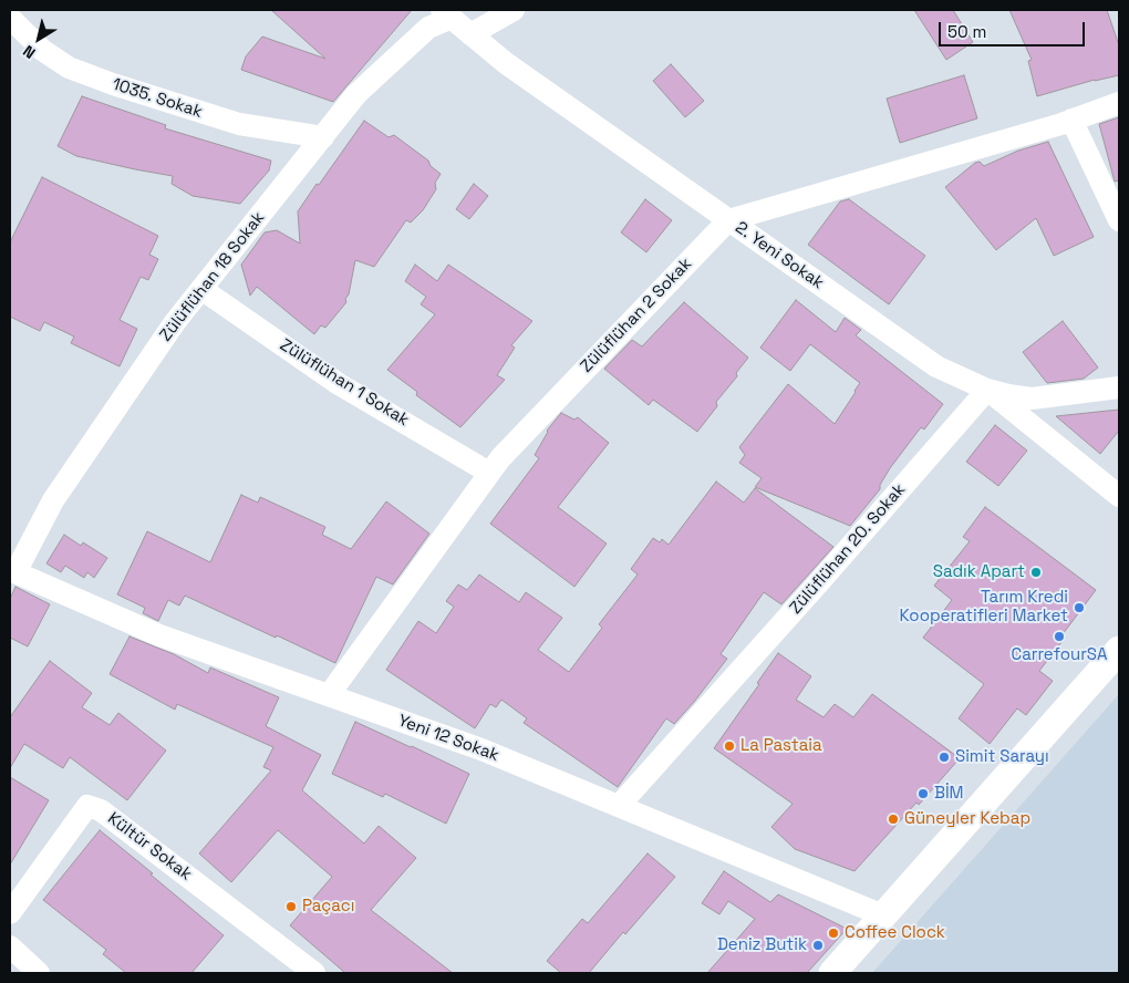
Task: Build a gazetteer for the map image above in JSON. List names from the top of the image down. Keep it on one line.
{"streets":{"street":["1035. Sokak","2. Yeni Sokak","Zülüflühan 18 Sokak","Zülüflühan 2 Sokak","Zülüflühan 1 Sokak","Zülüflühan 20. Sokak","Yeni 12 Sokak","Kültür Sokak"]},"crossings":[["1035. Sokak","Zülüflühan 18 Sokak"],["2. Yeni Sokak","Zülüflühan 18 Sokak"],["2. Yeni Sokak","Zülüflühan 2 Sokak"],["2. Yeni Sokak","Zülüflühan 20. Sokak"],["Zülüflühan 18 Sokak","Zülüflühan 1 Sokak"],["Zülüflühan 18 Sokak","Yeni 12 Sokak"],["Zülüflühan 2 Sokak","Zülüflühan 1 Sokak"],["Zülüflühan 2 Sokak","Yeni 12 Sokak"],["Zülüflühan 20. Sokak","Yeni 12 Sokak"]],"places":["Sadık Apart","Tarım Kredi Kooperatifleri Market","CarrefourSA","La Pastaia","Simit Sarayı","BİM","Güneyler Kebap","Paçacı","Coffee Clock","Deniz Butik"],"scale_bar":"50 m","north":"bottom left"}
